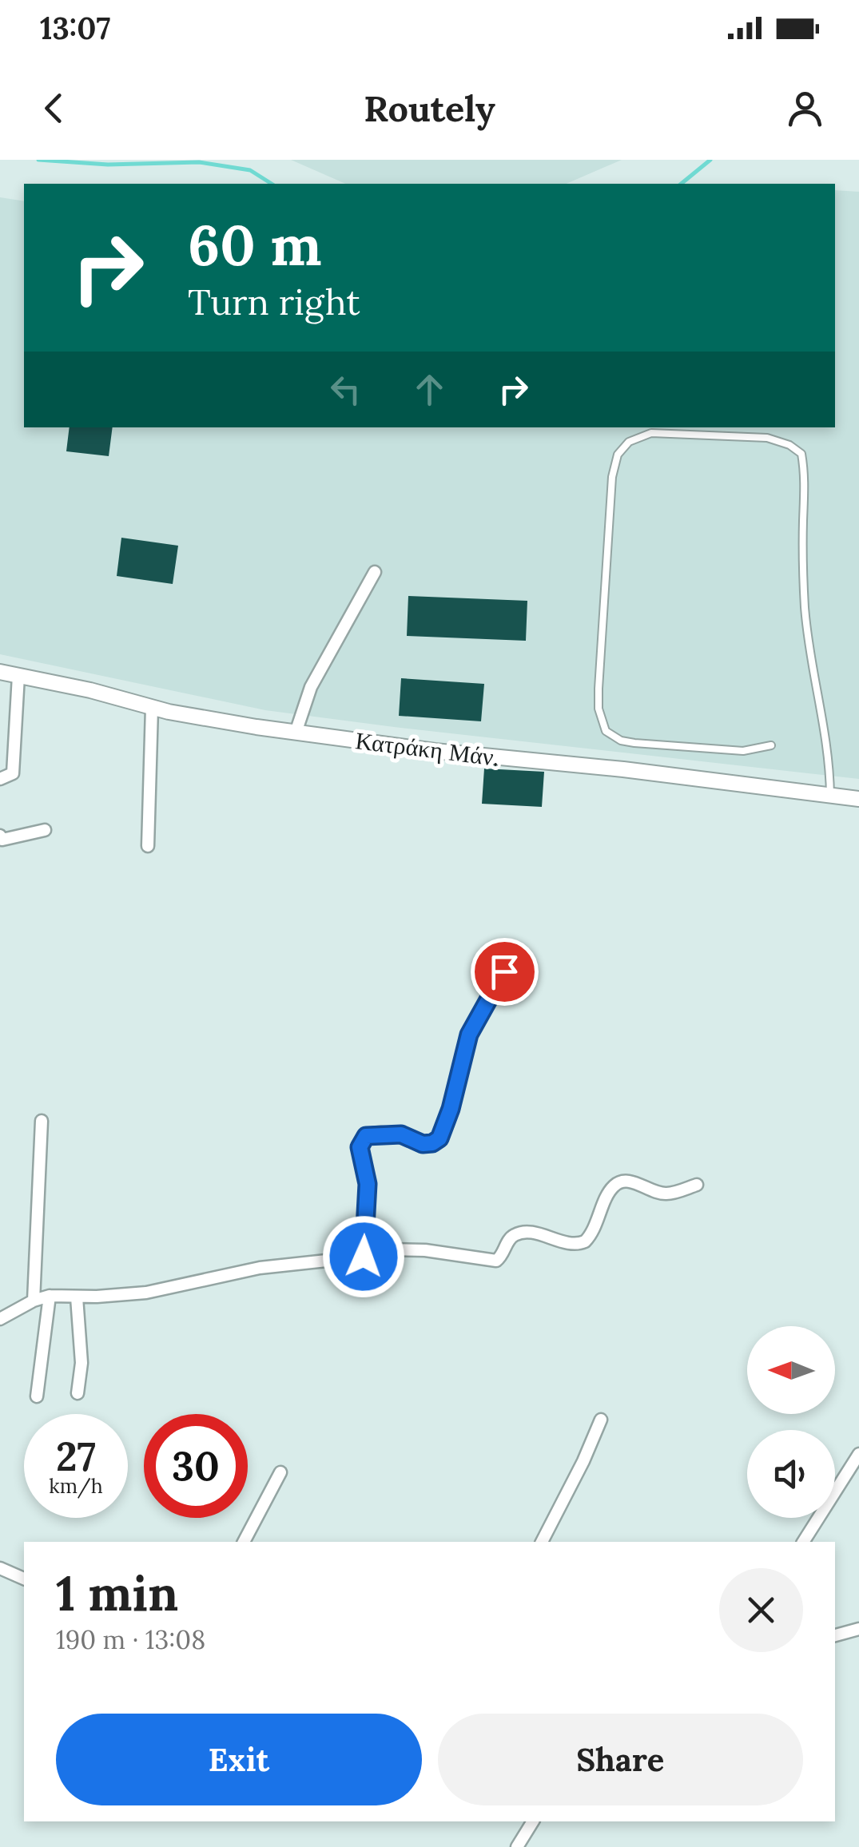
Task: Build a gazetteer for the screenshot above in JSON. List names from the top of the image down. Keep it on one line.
{"streets":{"street":["Κατράκη Μάν."]},"north":"left","page":{"status":"13:07","header":"Routely","turn":["60 m","Turn right"],"speed":"27 km/h","limit":"30","heading":["1 min","190 m · 13:08"],"buttons":["Exit","Share"]}}
